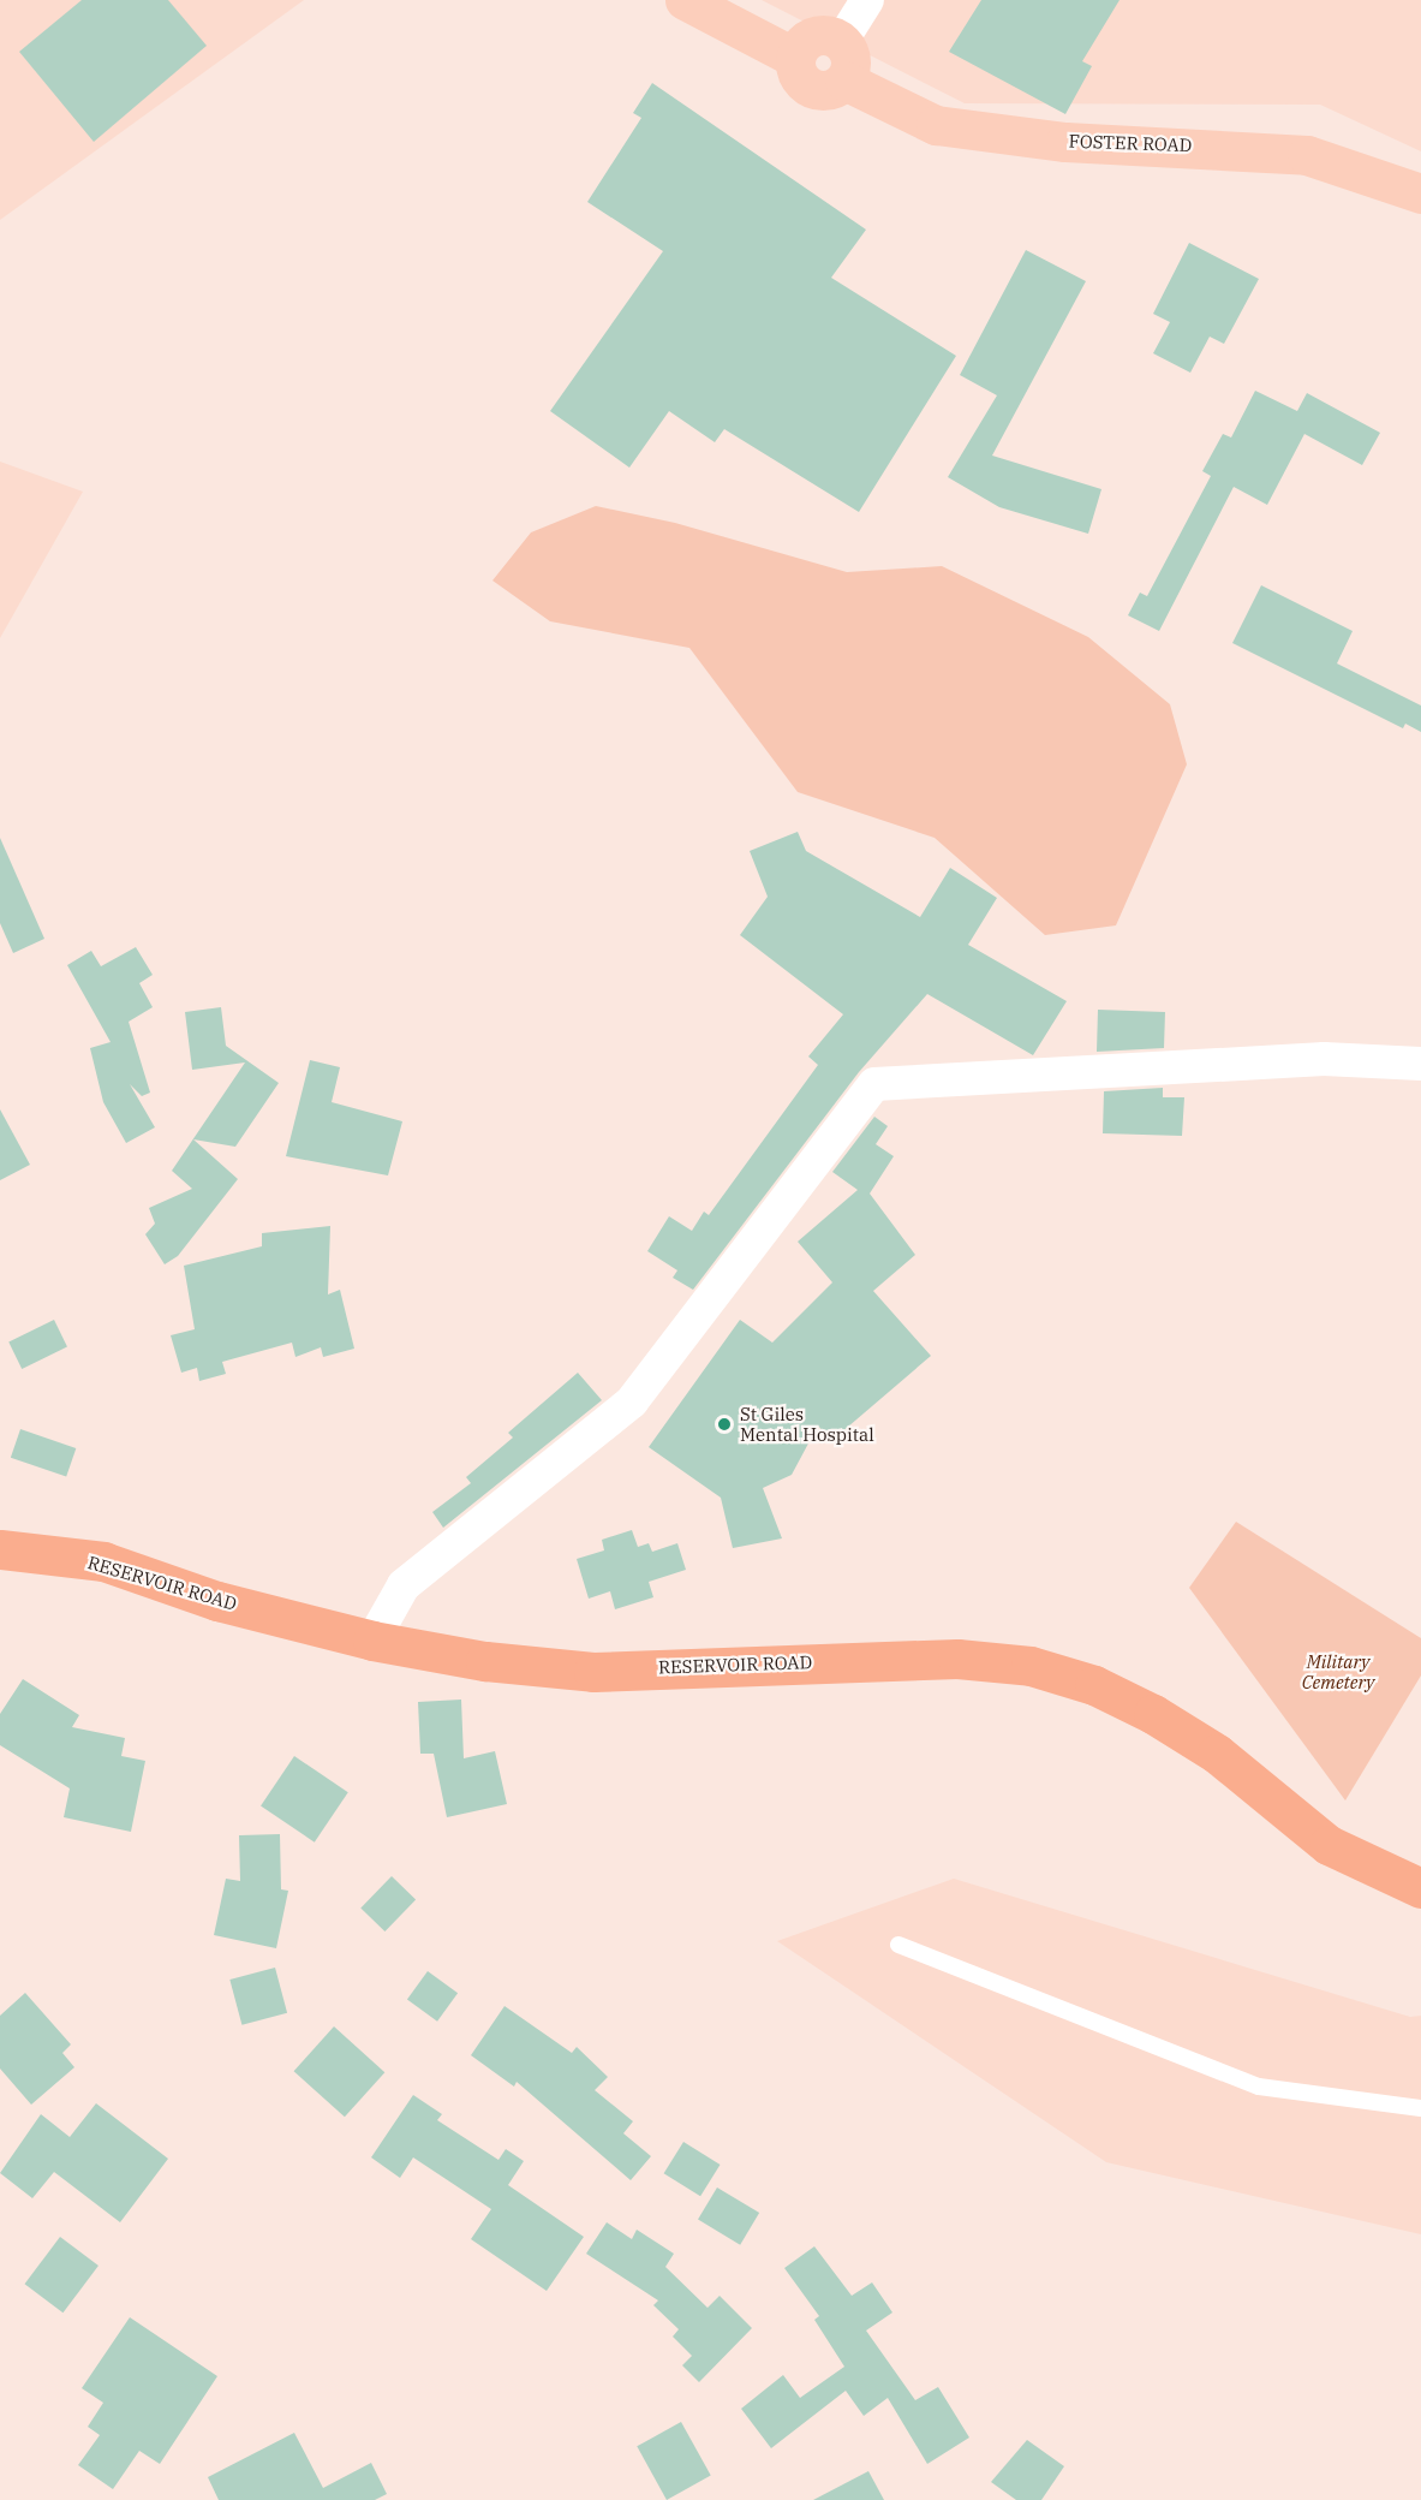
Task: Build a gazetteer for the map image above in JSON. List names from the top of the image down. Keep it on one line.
{"streets":{"highway":["RESERVOIR ROAD"],"main road":["FOSTER ROAD"]},"parks":["Military Cemetery"],"places":["St Giles Mental Hospital"]}
